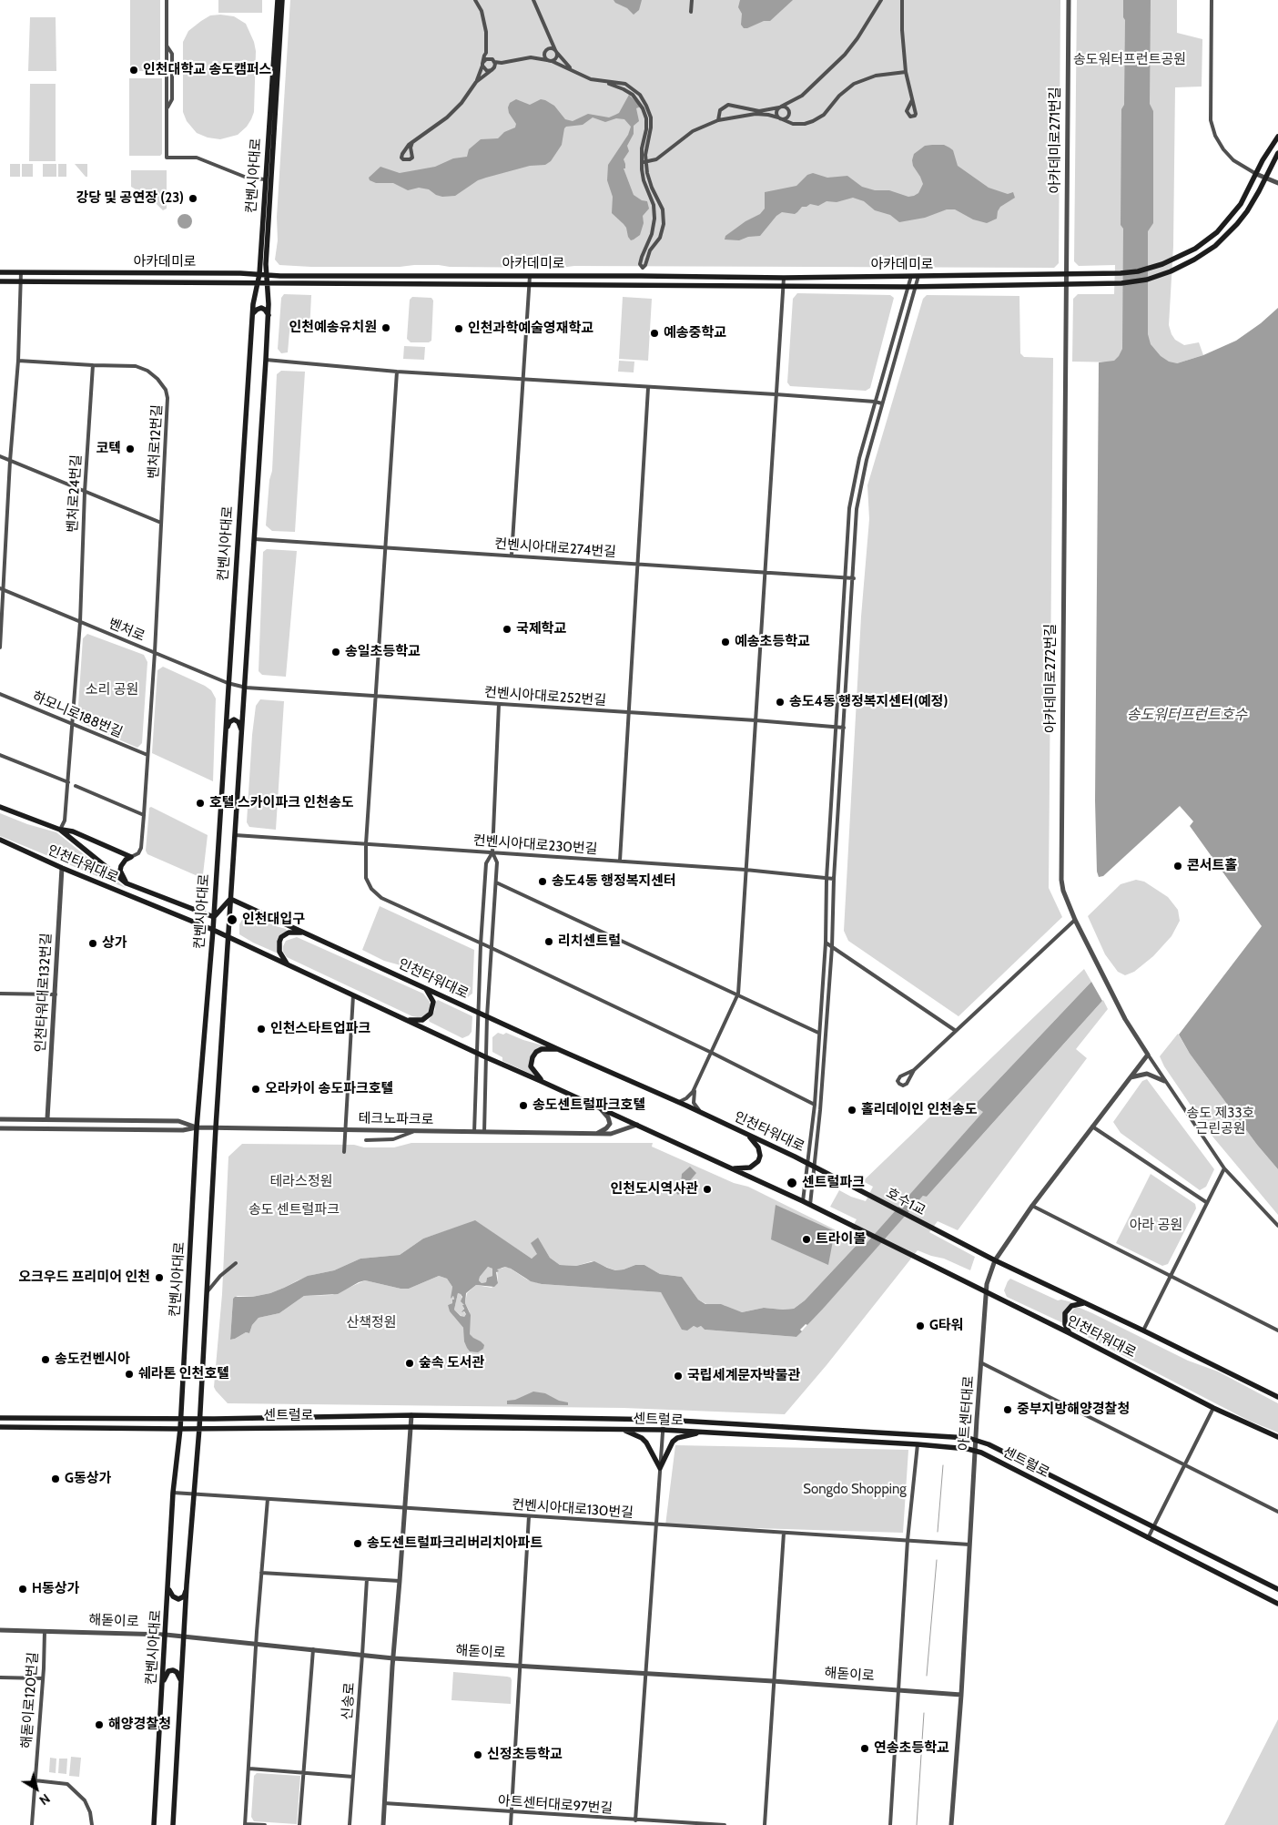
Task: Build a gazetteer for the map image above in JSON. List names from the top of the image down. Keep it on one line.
{"streets":{"main road":["컨벤시아대로","아카데미로","인천타워대로","호수1교","센트럴로"],"street":["아카데미로271번길","벤처로12번길","벤처로24번길","컨벤시아대로274번길","벤처로","아카데미로272번길","컨벤시아대로252번길","하모니로188번길","컨벤시아대로230번길","인천타워대로132번길","테크노파크로","아트센터대로","컨벤시아대로130번길","해돋이로","해돋이로120번길","신송로","아트센터대로97번길"]},"crossings":[["아카데미로271번길","아카데미로"],["아카데미로271번길","아카데미로272번길"],["컨벤시아대로","아카데미로"],["컨벤시아대로","컨벤시아대로274번길"],["컨벤시아대로","벤처로"],["컨벤시아대로","컨벤시아대로252번길"],["컨벤시아대로","컨벤시아대로230번길"],["컨벤시아대로","인천타워대로"],["컨벤시아대로","테크노파크로"],["컨벤시아대로","센트럴로"],["컨벤시아대로","컨벤시아대로130번길"],["컨벤시아대로","해돋이로"],["아카데미로","아카데미로272번길"],["벤처로12번길","벤처로24번길"],["벤처로12번길","벤처로"],["벤처로12번길","하모니로188번길"],["벤처로24번길","벤처로"],["벤처로24번길","하모니로188번길"],["벤처로24번길","인천타워대로"],["벤처로","컨벤시아대로252번길"],["아카데미로272번길","아트센터대로"],["인천타워대로","인천타워대로132번길"],["인천타워대로","테크노파크로"],["인천타워대로","호수1교"],["인천타워대로","아트센터대로"],["인천타워대로132번길","테크노파크로"],["아트센터대로","센트럴로"],["아트센터대로","컨벤시아대로130번길"],["아트센터대로","해돋이로"],["해돋이로","해돋이로120번길"],["해돋이로","신송로"]],"water":["송도워터프런트호수"],"parks":["송도워터프런트공원","소리 공원","송도 제33호 근린공원","테라스정원","송도 센트럴파크","아라 공원","산책정원","Songdo Shopping"],"places":["인천대학교 송도캠퍼스","강당 및 공연장 (23)","인천예송유치원","인천과학예술영재학교","예송중학교","코텍","국제학교","예송초등학교","송일초등학교","송도4동 행정복지센터(예정)","호텔 스카이파크 인천송도","콘서트홀","송도4동 행정복지센터","인천대입구","리치센트럴","상가","인천스타트업파크","오라카이 송도파크호텔","송도센트럴파크호텔","홀리데이인 인천송도","센트럴파크","인천도시역사관","트라이볼","오크우드 프리미어 인천","G타워","송도컨벤시아","숲속 도서관","쉐라톤 인천호텔","국립세계문자박물관","중부지방해양경찰청","G동상가","송도센트럴파크리버리치아파트","H동상가","해양경찰청","연송초등학교","신정초등학교"],"north":"bottom right"}
